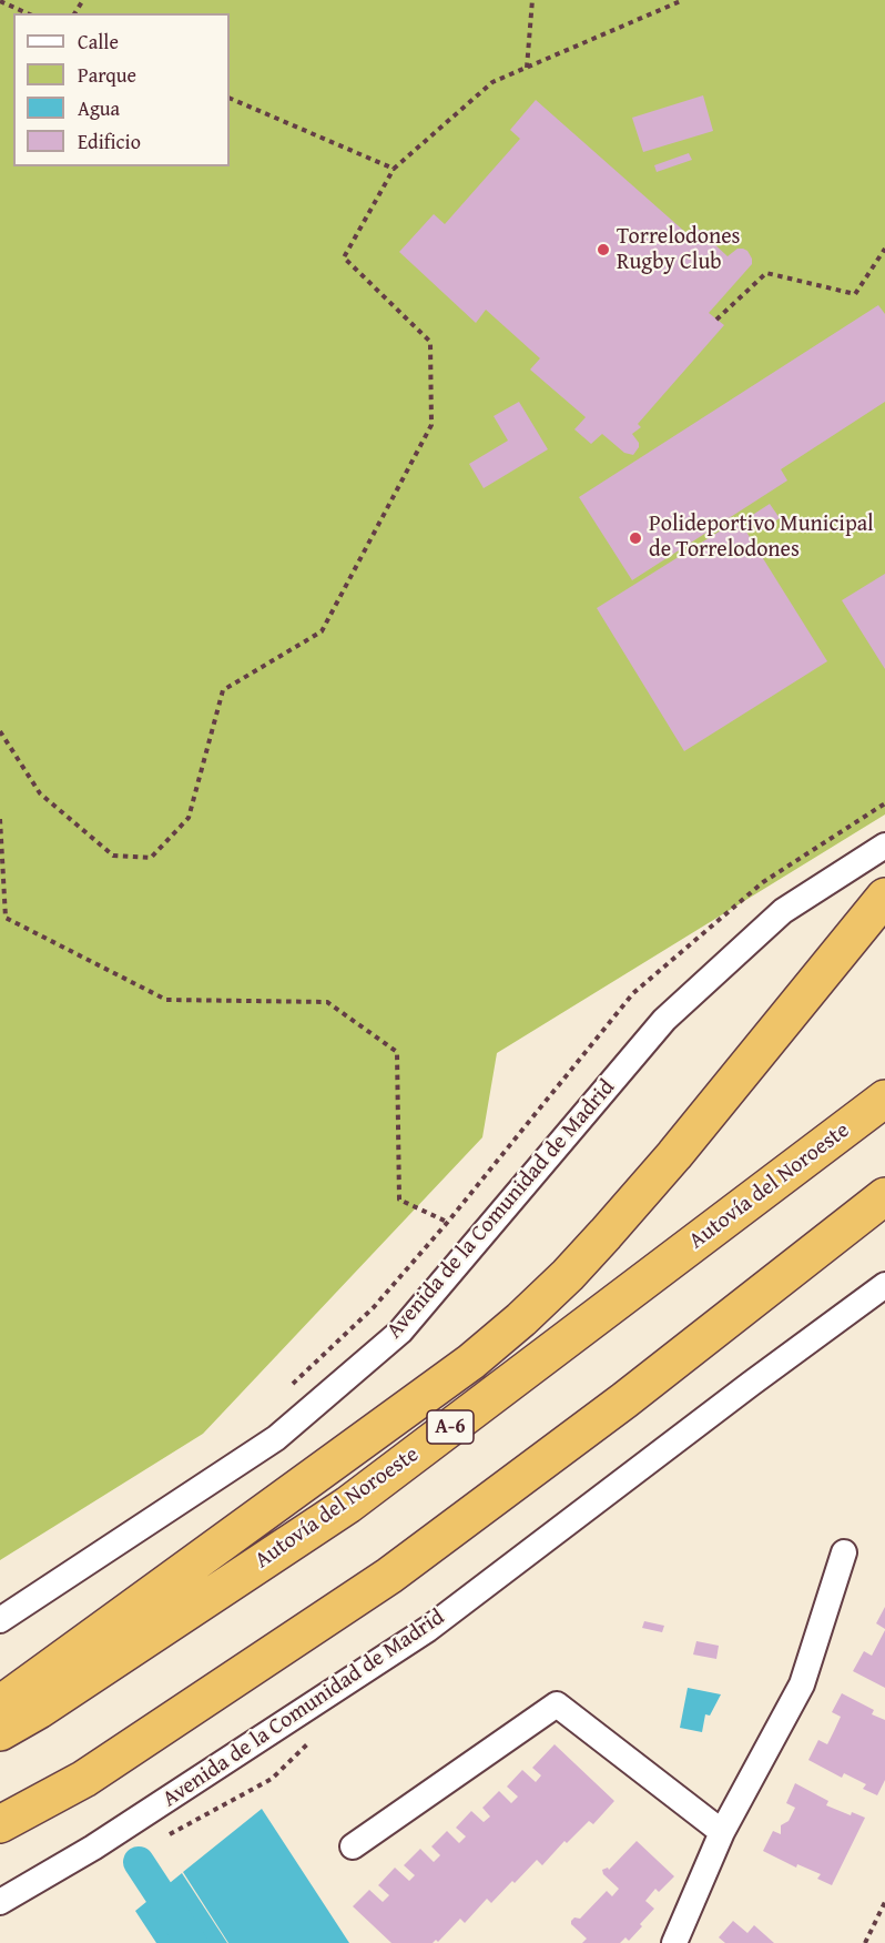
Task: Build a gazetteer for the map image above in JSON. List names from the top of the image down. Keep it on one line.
{"streets":{"highway":["Autovía del Noroeste","A-6"],"street":["Avenida de la Comunidad de Madrid"]},"places":["Torrelodones Rugby Club","Polideportivo Municipal de Torrelodones"],"legend":["Calle","Parque","Agua","Edificio"]}
